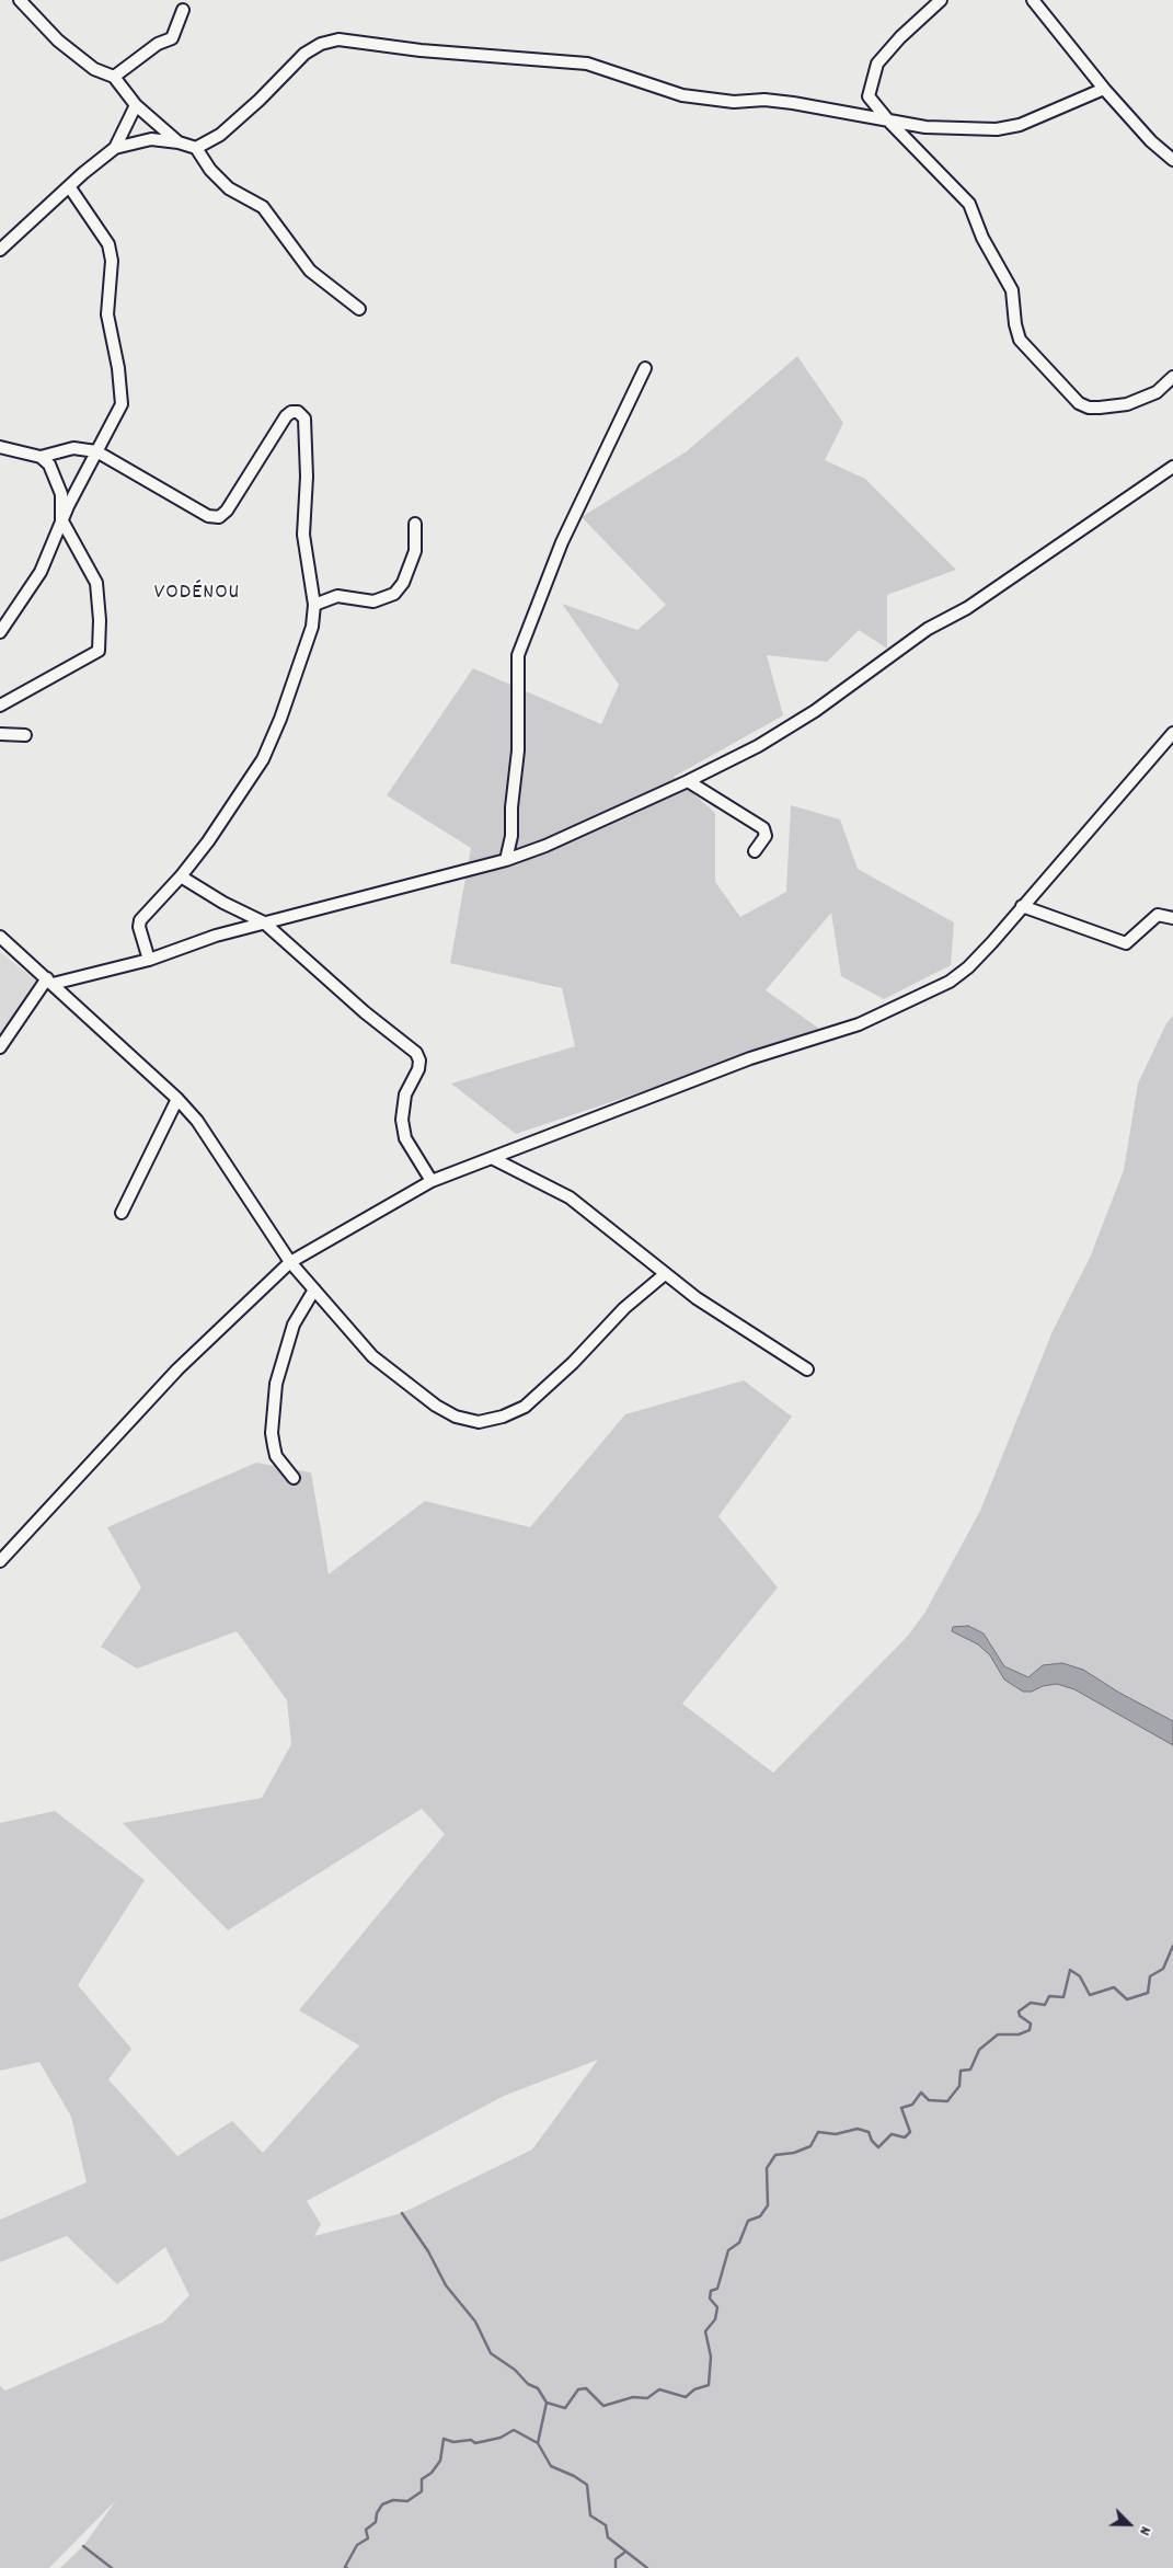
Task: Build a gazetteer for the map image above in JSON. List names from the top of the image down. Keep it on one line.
{"districts":["VODÉNOU"],"north":"bottom right"}
